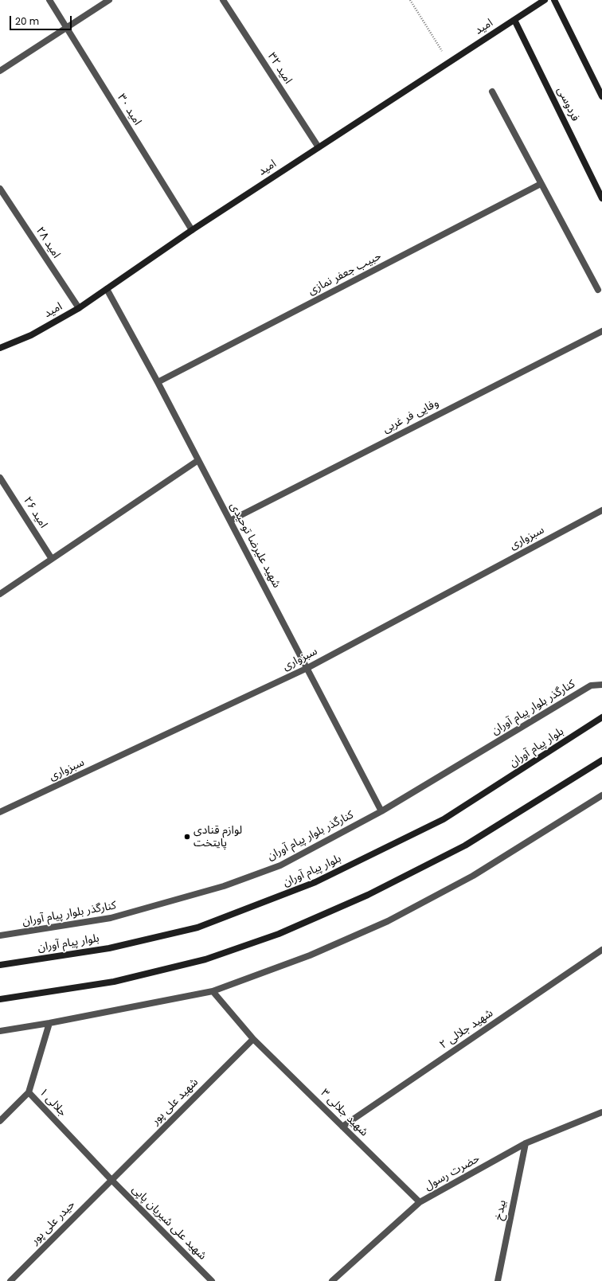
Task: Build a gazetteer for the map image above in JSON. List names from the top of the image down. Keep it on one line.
{"streets":{"main road":["امید","فردوسی","بلوار پیام آوران"],"street":["امید ۳۲","امید ۳۰","امید ۲۸","حبیب جعفر نمازی","وفایی فر غربی","امید ۲۶","سبزواری","شهید علیرضا توحیدی","کنارگذر بلوار پیام آوران","شهید جلالی ۲","شهید علی پور","جلالی ۱","شهید جلالی ۳","حضرت رسول","بیدخ","حیدر علی پور","شهید علی شیریان پاپی"]},"crossings":[["امید","امید ۳۲"],["امید","فردوسی"],["امید","امید ۳۰"],["امید","امید ۲۸"],["امید","شهید علیرضا توحیدی"],["حبیب جعفر نمازی","شهید علیرضا توحیدی"],["وفایی فر غربی","شهید علیرضا توحیدی"],["سبزواری","شهید علیرضا توحیدی"],["شهید علیرضا توحیدی","کنارگذر بلوار پیام آوران"],["شهید جلالی ۲","شهید جلالی ۳"],["شهید علی پور","جلالی ۱"],["شهید علی پور","شهید جلالی ۳"],["شهید علی پور","حیدر علی پور"],["شهید علی پور","شهید علی شیریان پاپی"],["جلالی ۱","حیدر علی پور"],["جلالی ۱","شهید علی شیریان پاپی"],["شهید جلالی ۳","حضرت رسول"],["حضرت رسول","بیدخ"],["حیدر علی پور","شهید علی شیریان پاپی"]],"places":["لوازم قنادی پایتخت"],"scale_bar":"20 m"}
